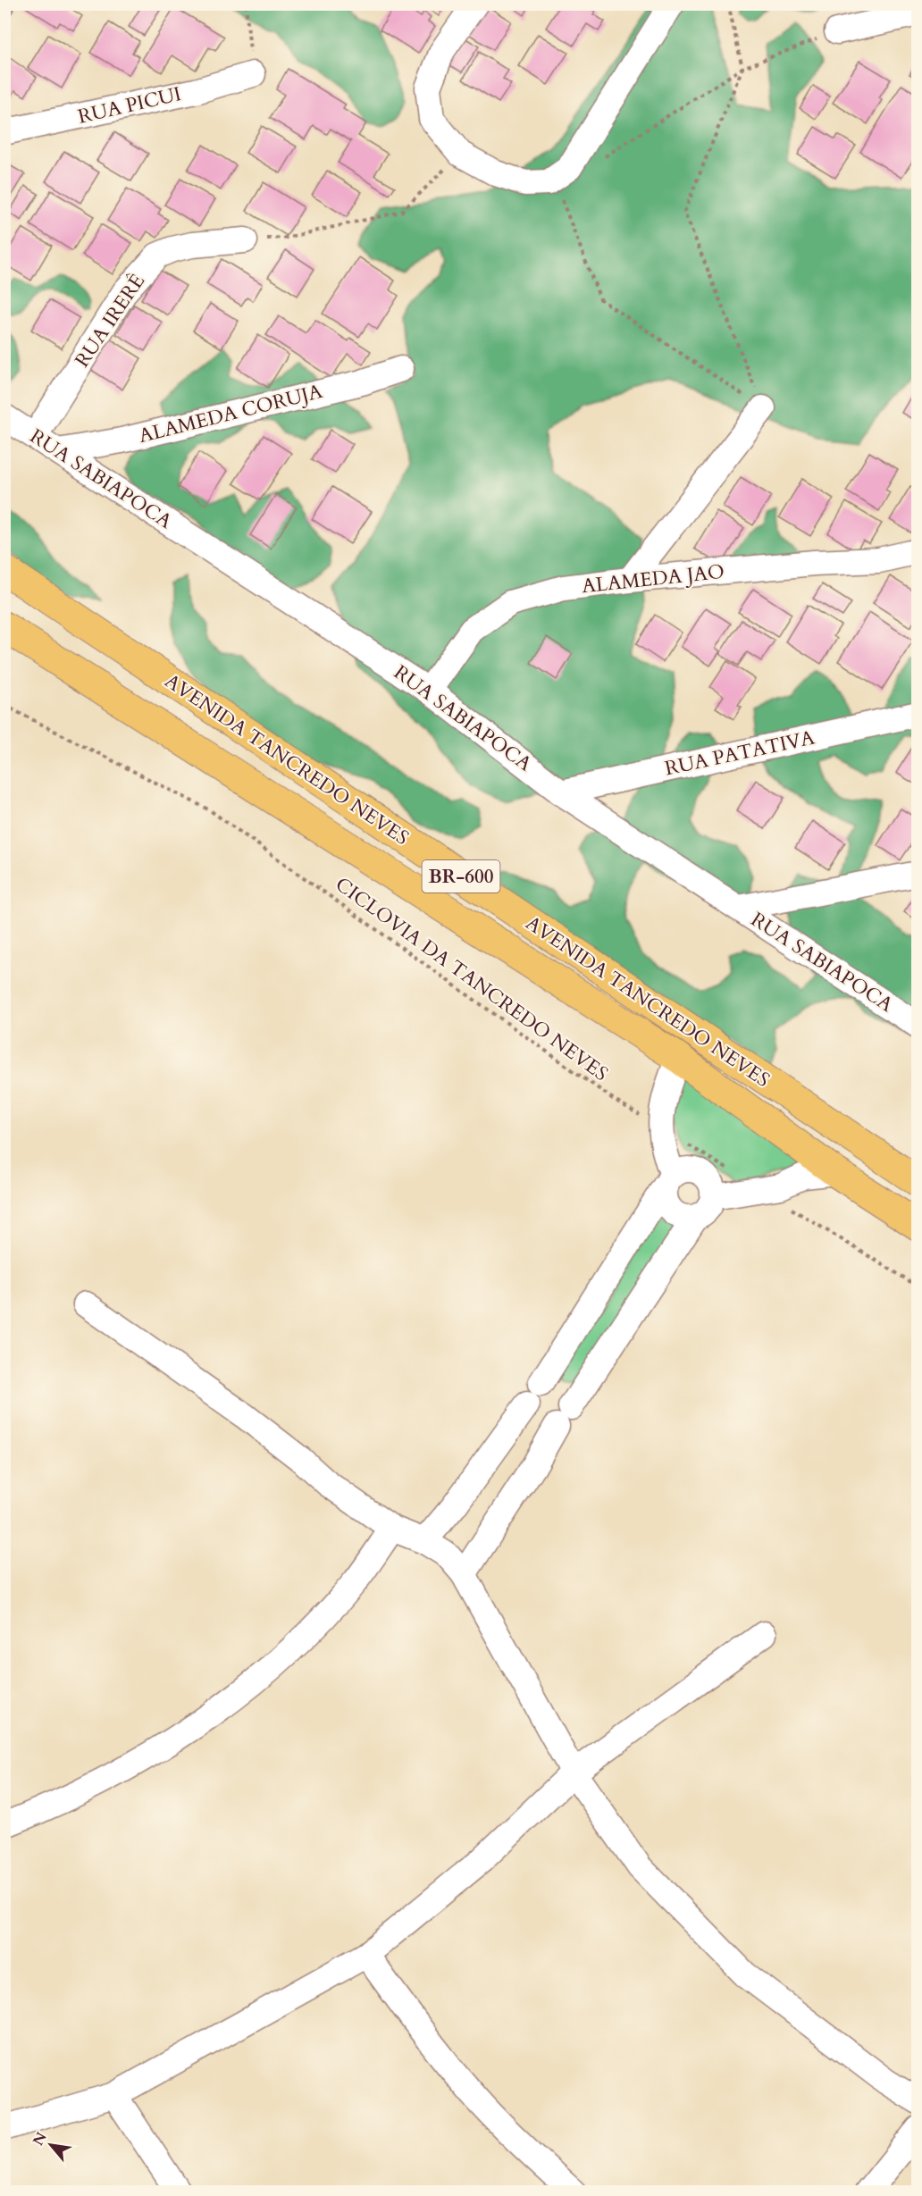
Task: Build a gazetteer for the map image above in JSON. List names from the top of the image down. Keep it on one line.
{"streets":{"main road":["AVENIDA TANCREDO NEVES","BR-600"],"street":["RUA PICUI","RUA IRERÊ","ALAMEDA CORUJA","RUA SABIAPOCA","ALAMEDA JAO","RUA PATATIVA"],"path":["CICLOVIA DA TANCREDO NEVES"]},"crossings":[["RUA IRERÊ","RUA SABIAPOCA"],["ALAMEDA CORUJA","RUA SABIAPOCA"],["RUA SABIAPOCA","ALAMEDA JAO"],["RUA SABIAPOCA","RUA PATATIVA"]],"north":"top left"}
